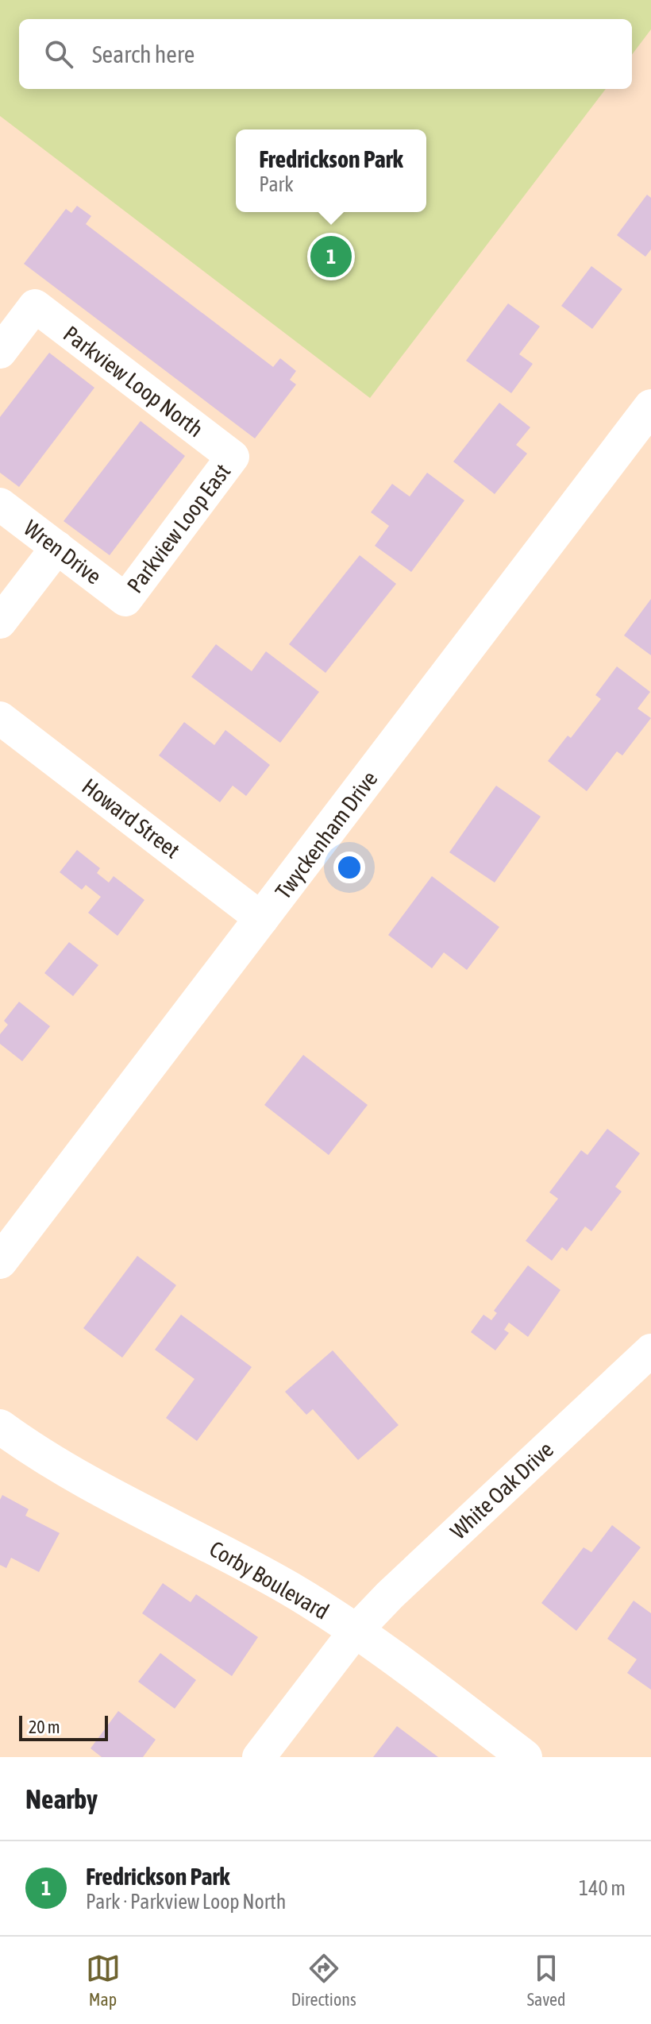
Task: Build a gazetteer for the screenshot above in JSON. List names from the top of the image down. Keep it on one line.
{"streets":{"street":["Parkview Loop North","Parkview Loop East","Wren Drive","Howard Street","Twyckenham Drive","White Oak Drive","Corby Boulevard"]},"crossings":[["Parkview Loop North","Parkview Loop East"],["Parkview Loop East","Wren Drive"],["Howard Street","Twyckenham Drive"],["White Oak Drive","Corby Boulevard"]],"scale_bar":"20 m","page":{"search":"Search here","popup":["Fredrickson Park","Park"],"pins":"1","scale":"20 m","heading":"Nearby","list":[{"mark":"1","name":"Fredrickson Park","note":"Park · Parkview Loop North","value":"140 m"}],"nav":["Map","Directions","Saved"]}}
